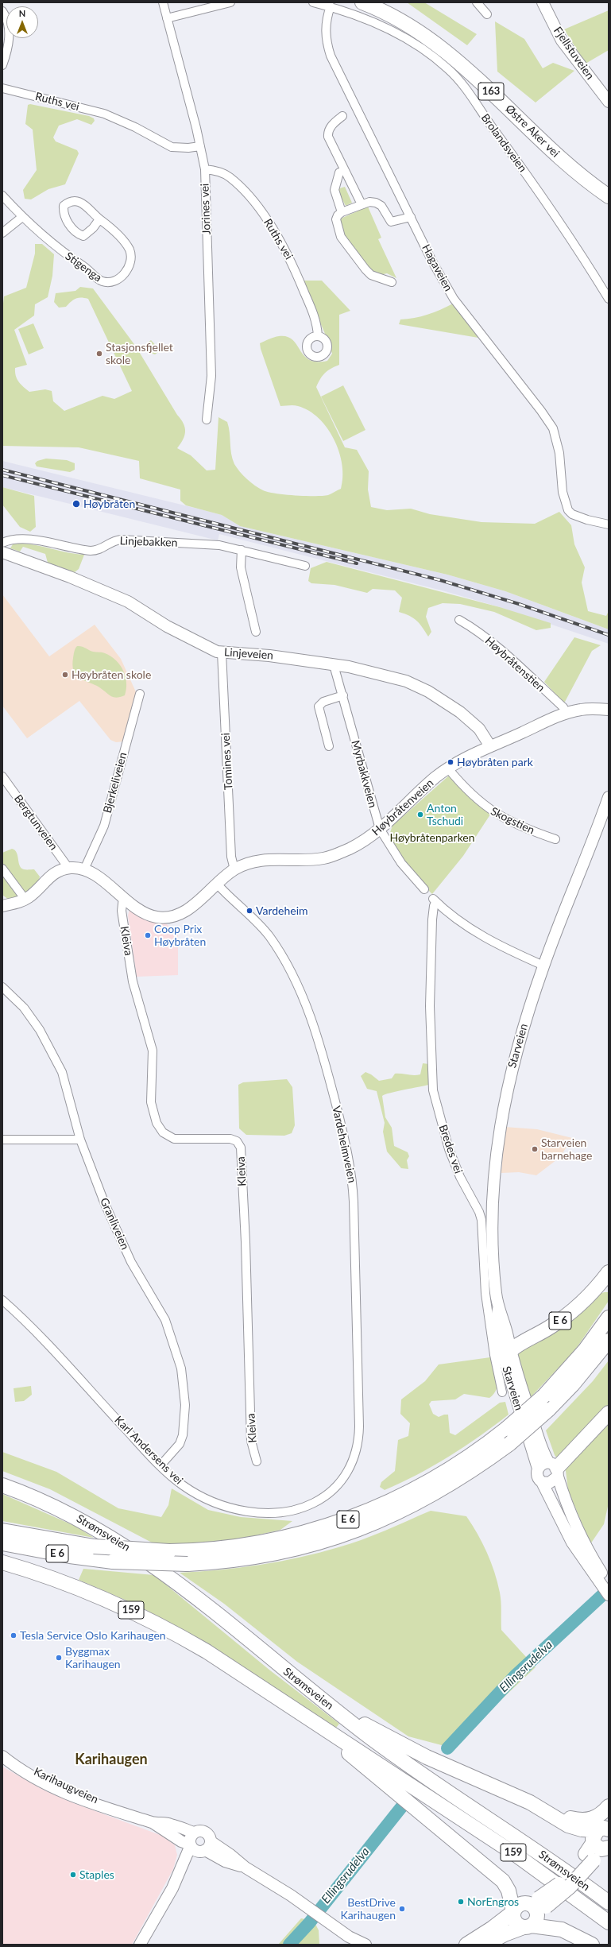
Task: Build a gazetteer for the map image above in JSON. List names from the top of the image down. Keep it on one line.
{"streets":{"highway":["163","Østre Aker vei","E 6","Strømsveien","159"],"street":["Fjellstuveien","Ruths vei","Brolandsveien","Jorines vei","Stigenga","Hagaveien","Linjebakken","Linjeveien","Høybråtenstien","Tomines vei","Myrbakkveien","Bjerkeliveien","Høybråtenveien","Skogstien","Bergtunveien","Kleiva","Starveien","Vardeheimveien","Bredes vei","Granliveien","Karl Andersens vei","Karihaugveien"]},"crossings":[["Ruths vei","Jorines vei"],["Brolandsveien","Hagaveien"],["Linjeveien","Tomines vei"],["Linjeveien","Myrbakkveien"],["Linjeveien","Høybråtenveien"],["Høybråtenstien","Høybråtenveien"],["Tomines vei","Høybråtenveien"],["Myrbakkveien","Høybråtenveien"],["Bjerkeliveien","Høybråtenveien"],["Høybråtenveien","Skogstien"],["Høybråtenveien","Bergtunveien"],["Høybråtenveien","Kleiva"],["Høybråtenveien","Vardeheimveien"],["Starveien","Bredes vei"],["Starveien","E 6"],["Vardeheimveien","Karl Andersens vei"],["Granliveien","Karl Andersens vei"],["Strømsveien","159"]],"districts":["Karihaugen"],"water":["Ellingsrudelva"],"parks":["Høybråtenparken"],"places":["Stasjonsfjellet skole","Høybråten","Høybråten skole","Høybråten park","Anton Tschudi","Vardeheim","Coop Prix Høybråten","Starveien barnehage","Tesla Service Oslo Karihaugen","Byggmax Karihaugen","Staples","NorEngros","BestDrive Karihaugen"],"north":"top"}
